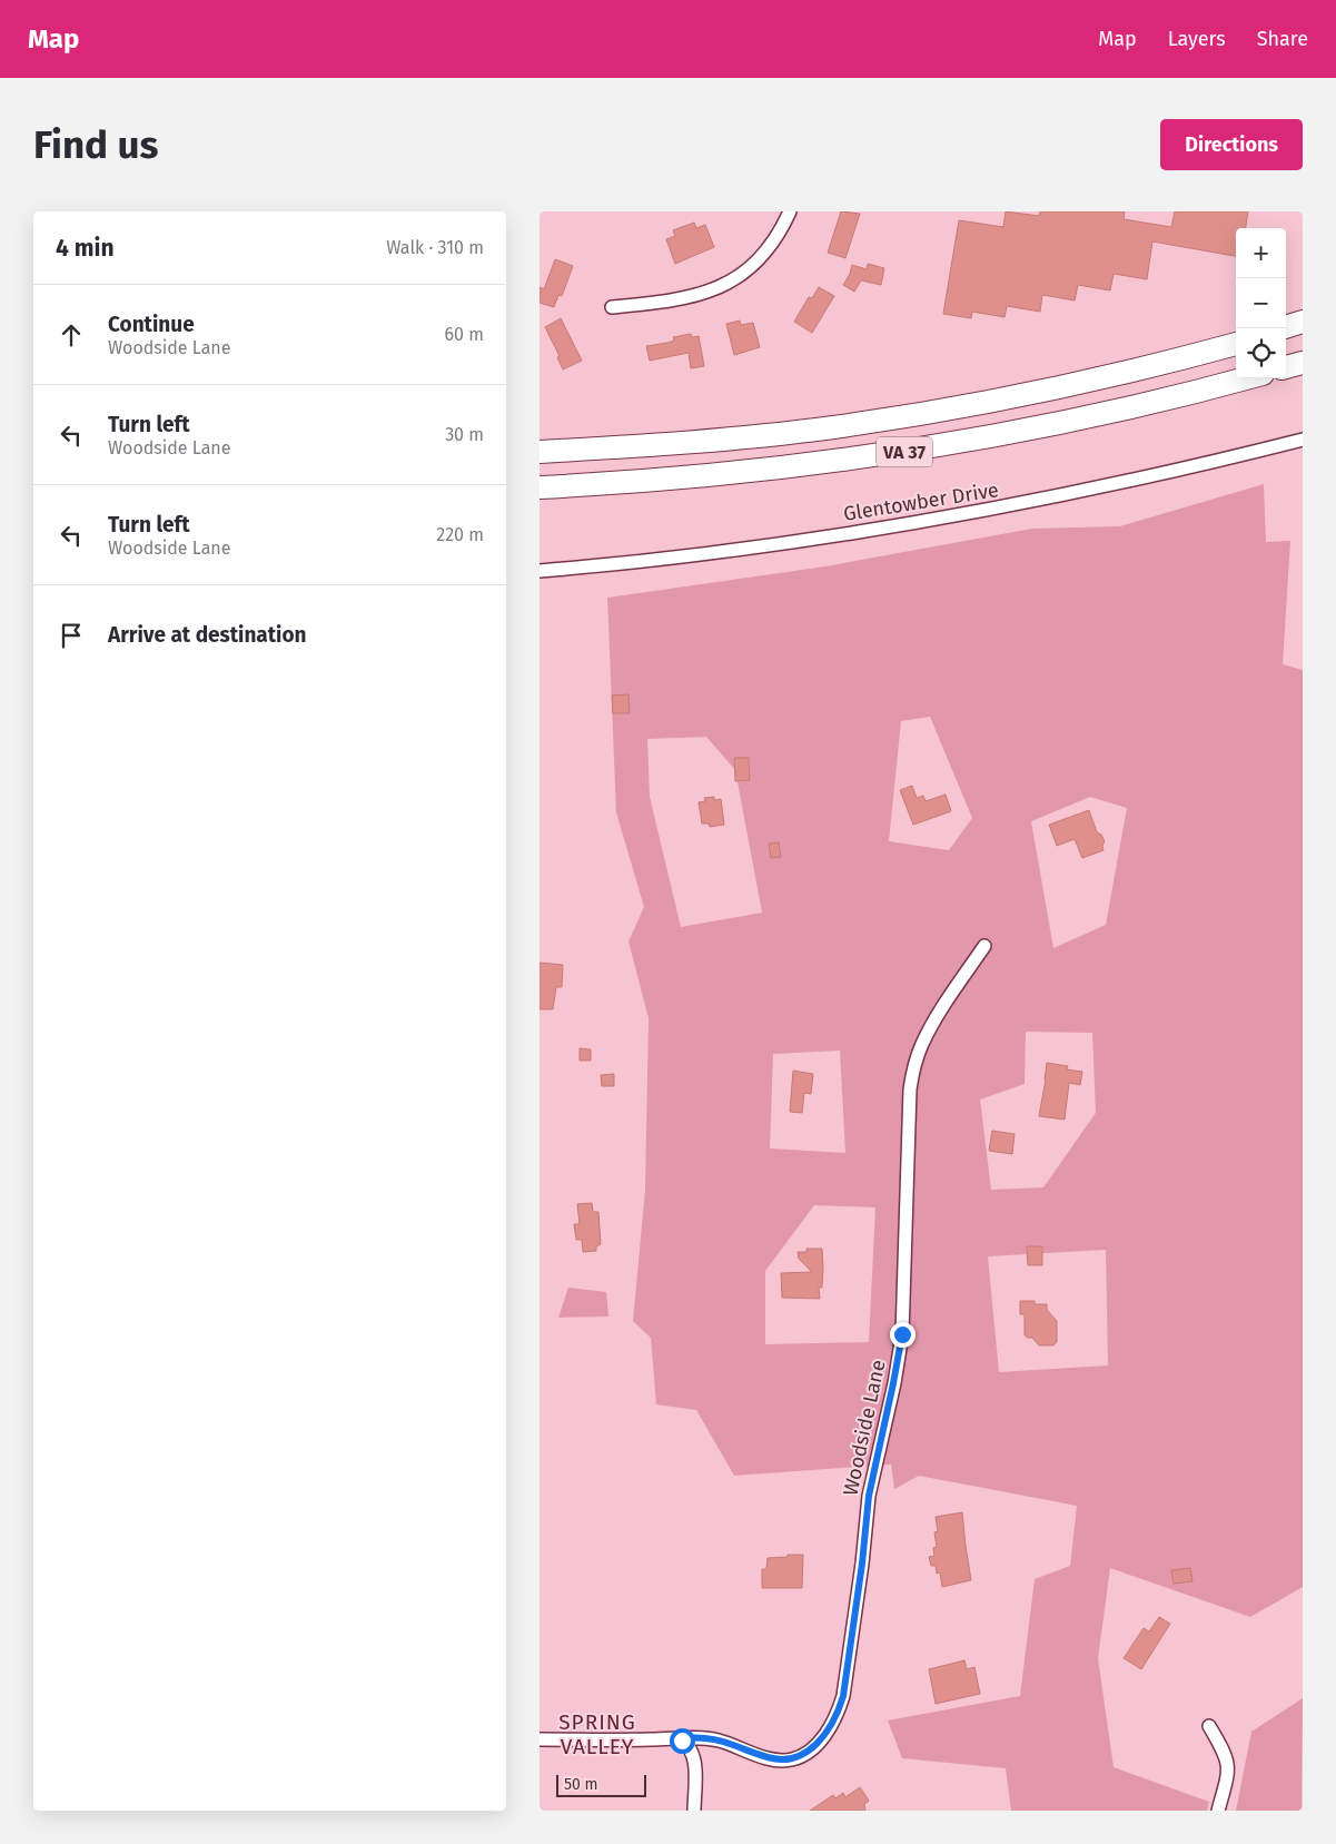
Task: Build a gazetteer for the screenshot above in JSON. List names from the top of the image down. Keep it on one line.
{"streets":{"highway":["VA 37"],"street":["Glentowber Drive","Woodside Lane"]},"districts":["SPRING VALLEY"],"scale_bar":"50 m","page":{"header":"Map","nav":["Map","Layers","Share"],"buttons":"Directions","title":"Find us","heading":["4 min","Walk · 310 m"],"map_buttons":["+","−"],"list":[["Continue","Woodside Lane","60 m"],["Turn left","Woodside Lane","30 m"],["Turn left","Woodside Lane","220 m"],"Arrive at destination"],"scale":"50 m"}}
